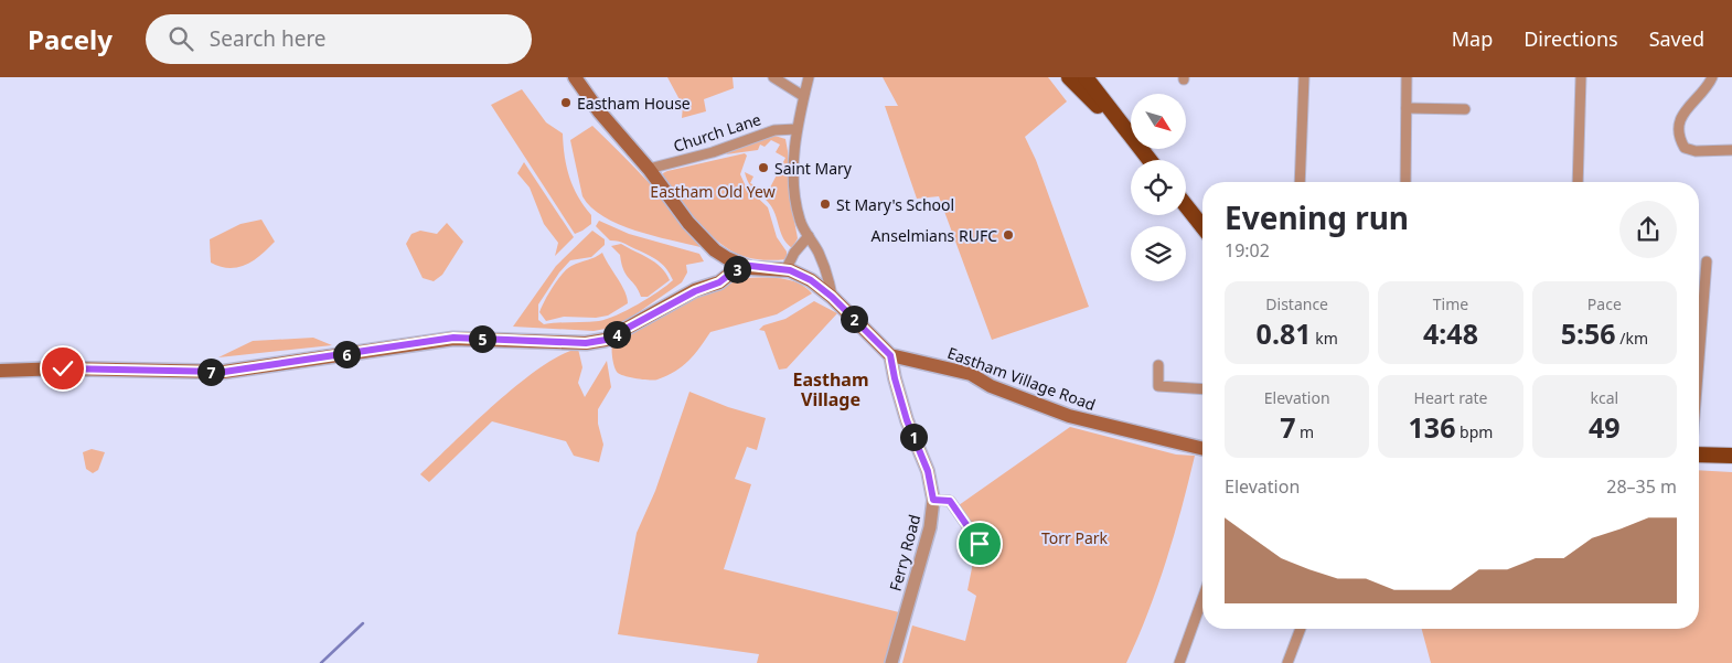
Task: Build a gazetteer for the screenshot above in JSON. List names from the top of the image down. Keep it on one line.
{"streets":{"main road":["Eastham Village Road"],"street":["Church Lane","Ferry Road"]},"crossings":[["Eastham Village Road","Ferry Road"]],"districts":["Eastham Village"],"parks":["Eastham Old Yew","Torr Park"],"places":["Eastham House","Saint Mary","St Mary's School","Anselmians RUFC"],"north":"bottom right","page":{"header":"Pacely","search":"Search here","nav":["Map","Directions","Saved"],"heading":["Evening run","19:02"],"pins":["3","2","4","5","6","7","1"],"stats":[["Distance","0.81 km"],["Time","4:48"],["Pace","5:56 /km"],["Elevation","7 m"],["Heart rate","136 bpm"],["kcal","49"]],"chart":["Elevation","28–35 m"]}}
